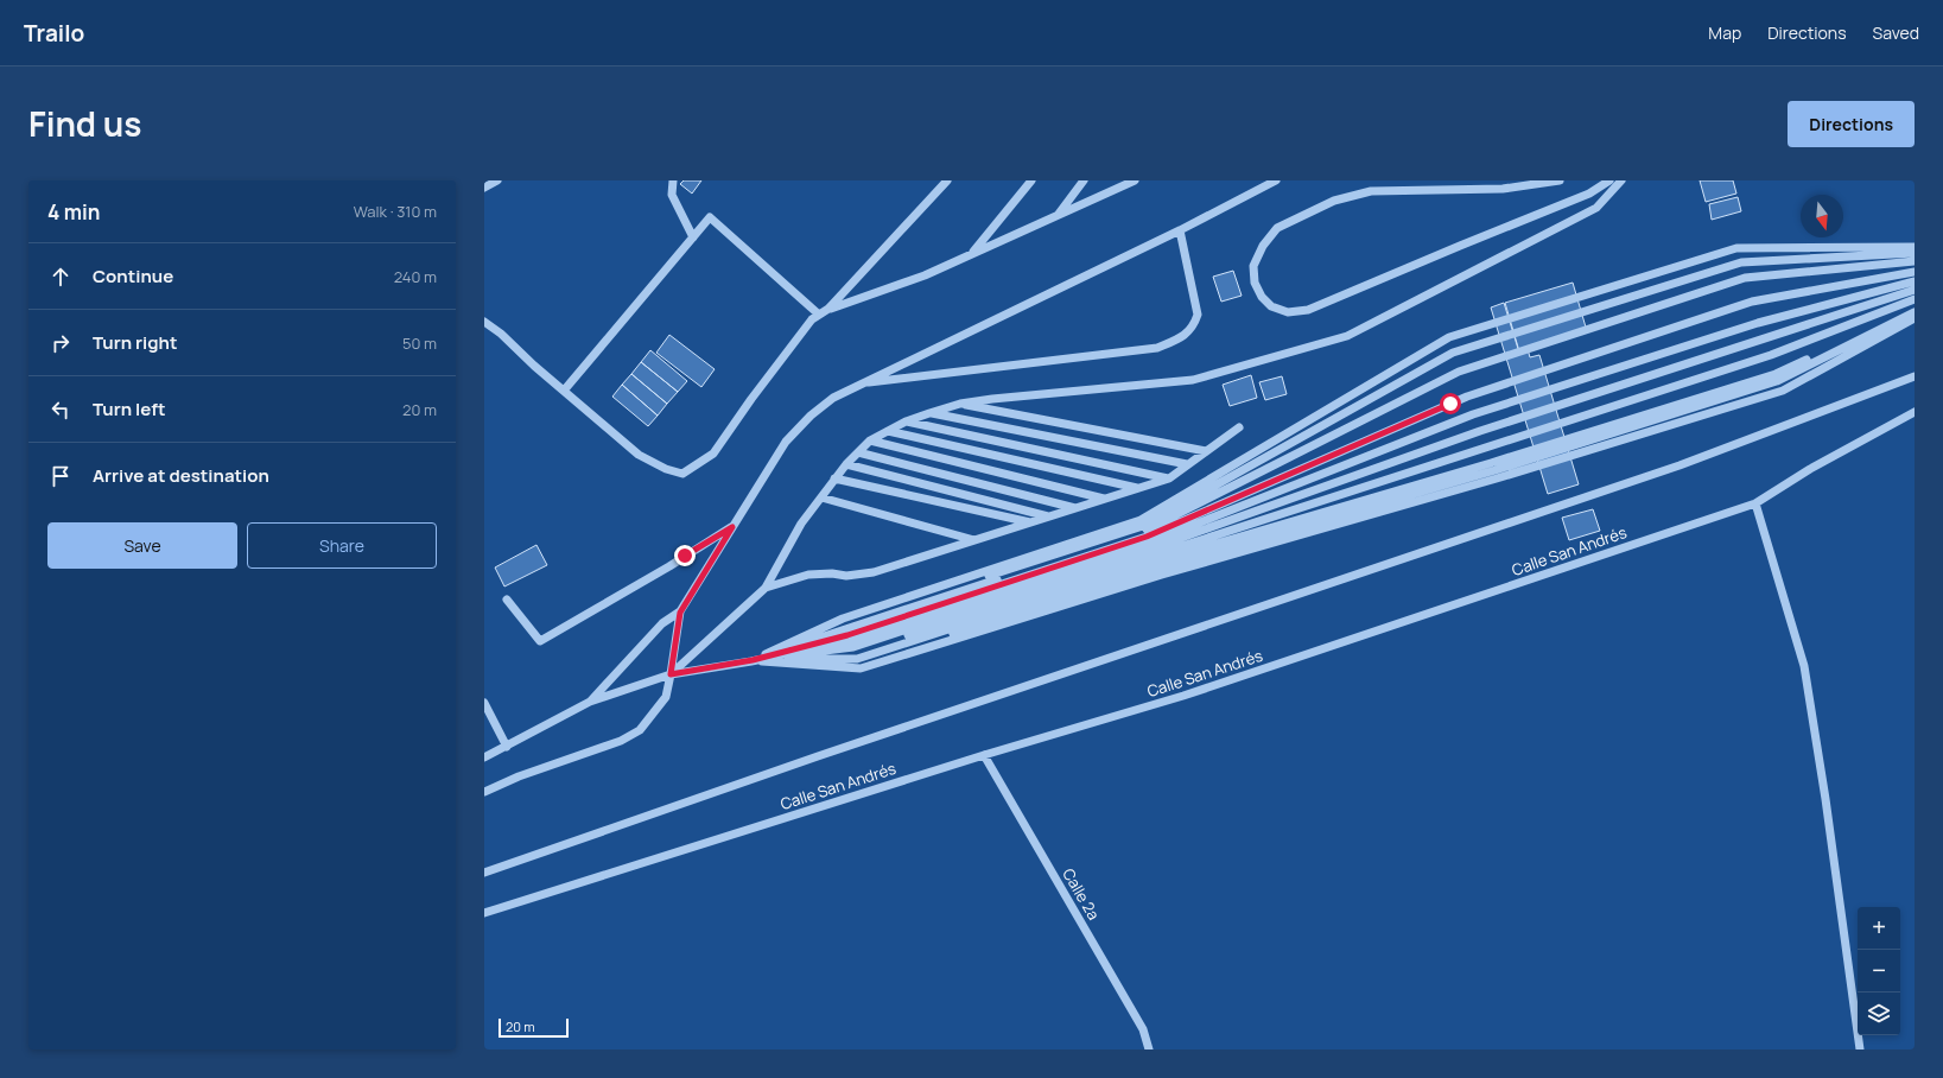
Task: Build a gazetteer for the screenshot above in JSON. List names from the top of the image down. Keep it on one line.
{"streets":{"street":["Calle San Andrés","Calle 2a"]},"crossings":[["Calle San Andrés","Calle 2a"]],"scale_bar":"20 m","north":"bottom","page":{"header":"Trailo","nav":["Map","Directions","Saved"],"title":"Find us","buttons":["Directions",["Save","Share"]],"heading":["4 min","Walk · 310 m"],"list":[["Continue","240 m"],["Turn right","50 m"],["Turn left","20 m"],"Arrive at destination"],"map_buttons":["+","−"],"scale":"20 m"}}
